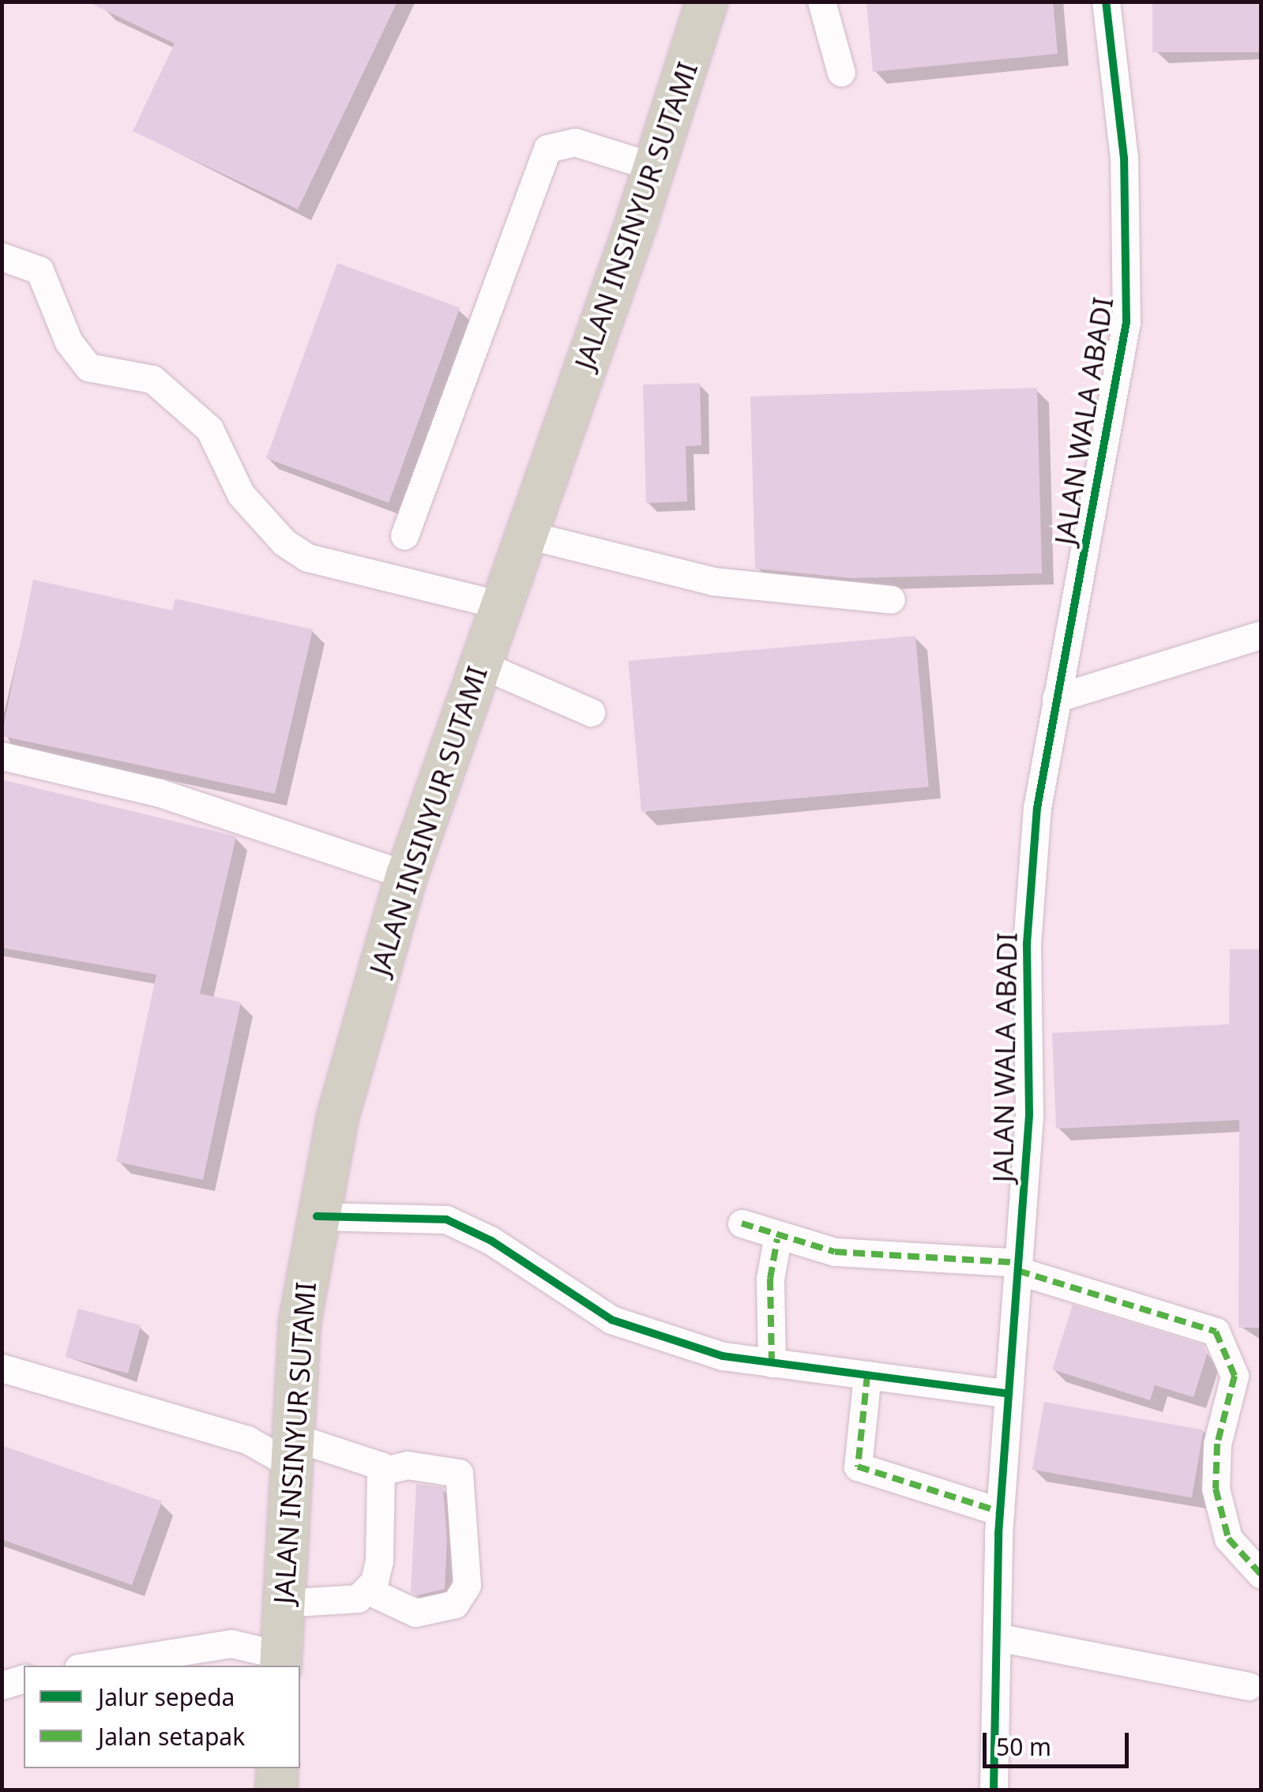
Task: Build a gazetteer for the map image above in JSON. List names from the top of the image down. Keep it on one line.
{"streets":{"highway":["JALAN INSINYUR SUTAMI"],"street":["JALAN WALA ABADI"]},"legend":["Jalur sepeda","Jalan setapak"],"scale_bar":"50 m"}
